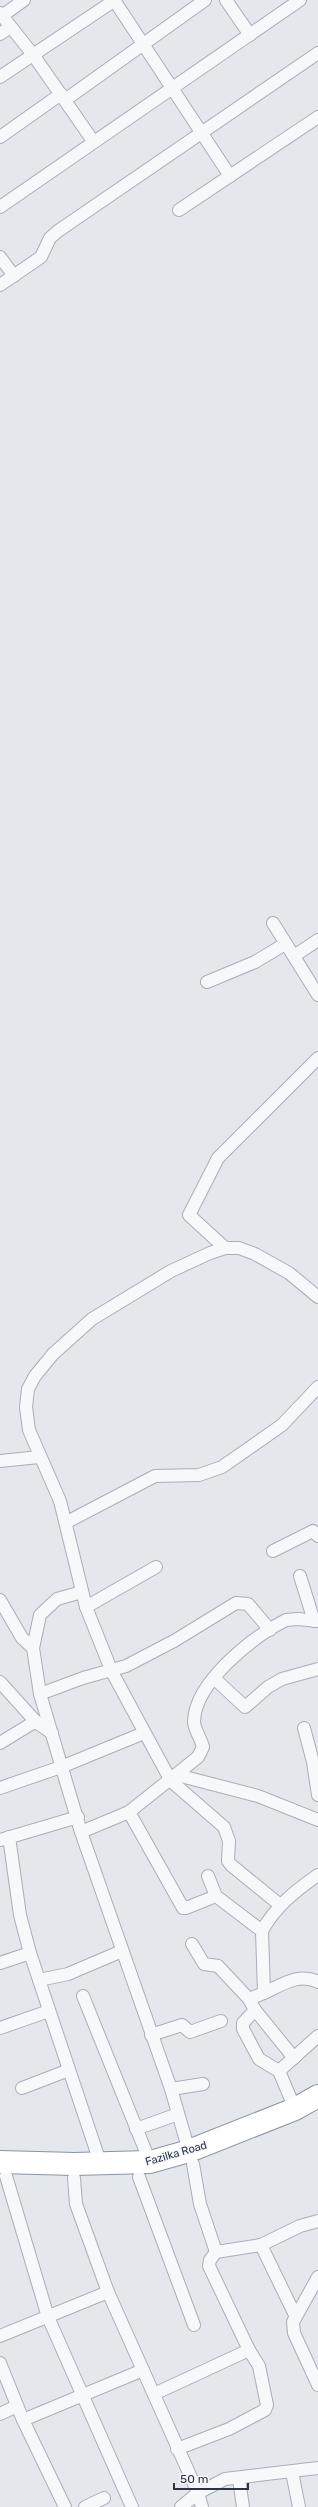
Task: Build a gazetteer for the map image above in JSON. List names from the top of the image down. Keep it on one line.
{"streets":{"highway":["Fazilka Road"]},"scale_bar":"50 m"}
